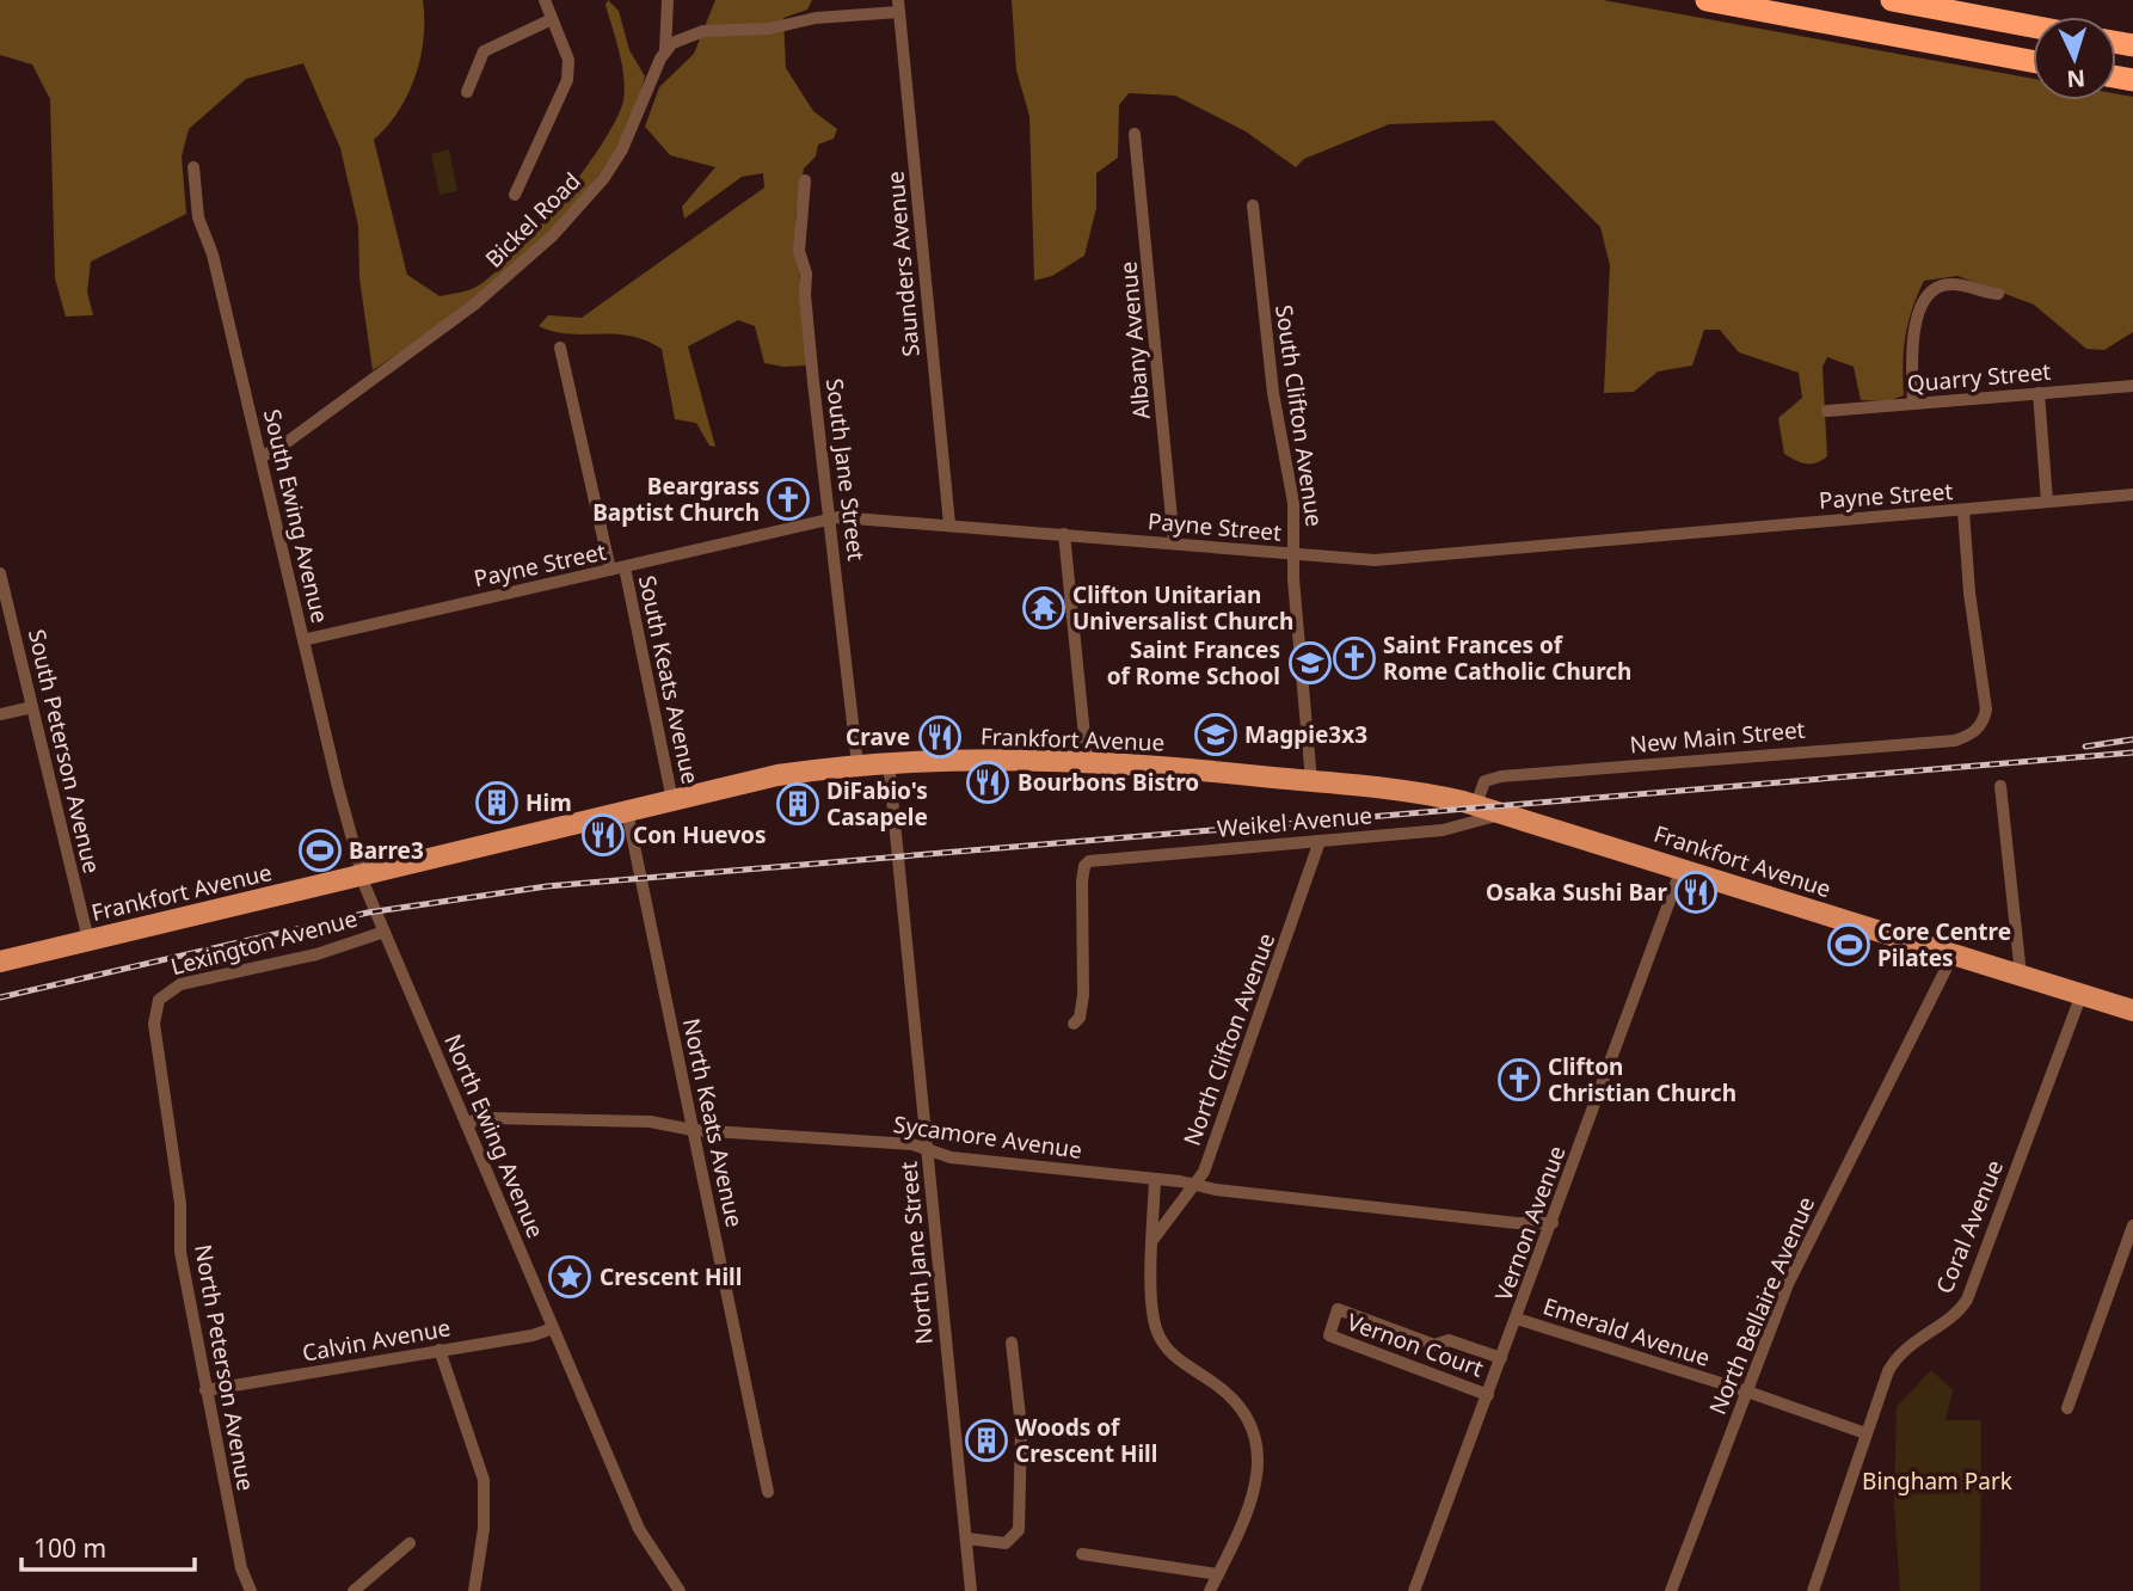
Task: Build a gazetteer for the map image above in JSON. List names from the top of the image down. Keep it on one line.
{"streets":{"main road":["Frankfort Avenue"],"street":["Bickel Road","Saunders Avenue","Albany Avenue","Quarry Street","South Clifton Avenue","South Jane Street","Payne Street","South Ewing Avenue","South Keats Avenue","New Main Street","South Peterson Avenue","Weikel Avenue","Lexington Avenue","North Clifton Avenue","North Keats Avenue","North Ewing Avenue","Sycamore Avenue","Vernon Avenue","Coral Avenue","North Jane Street","North Bellaire Avenue","Emerald Avenue","Calvin Avenue","Vernon Court","North Peterson Avenue"]},"crossings":[["Bickel Road","South Ewing Avenue"],["Saunders Avenue","Payne Street"],["Albany Avenue","Payne Street"],["South Clifton Avenue","Payne Street"],["South Clifton Avenue","Frankfort Avenue"],["South Jane Street","Payne Street"],["South Jane Street","Frankfort Avenue"],["Payne Street","South Ewing Avenue"],["Payne Street","South Keats Avenue"],["Payne Street","New Main Street"],["South Ewing Avenue","Frankfort Avenue"],["South Ewing Avenue","North Ewing Avenue"],["South Keats Avenue","Frankfort Avenue"],["New Main Street","Frankfort Avenue"],["Frankfort Avenue","South Peterson Avenue"],["Frankfort Avenue","Weikel Avenue"],["Frankfort Avenue","North Keats Avenue"],["Frankfort Avenue","North Ewing Avenue"],["Frankfort Avenue","Vernon Avenue"],["Frankfort Avenue","Coral Avenue"],["Frankfort Avenue","North Jane Street"],["Frankfort Avenue","North Bellaire Avenue"],["Weikel Avenue","North Clifton Avenue"],["Lexington Avenue","North Ewing Avenue"],["Lexington Avenue","North Peterson Avenue"],["North Clifton Avenue","Sycamore Avenue"],["North Keats Avenue","Sycamore Avenue"],["North Ewing Avenue","Sycamore Avenue"],["North Ewing Avenue","Calvin Avenue"],["Sycamore Avenue","Vernon Avenue"],["Sycamore Avenue","North Jane Street"],["Vernon Avenue","Emerald Avenue"],["Vernon Avenue","Vernon Court"],["Coral Avenue","Emerald Avenue"],["North Bellaire Avenue","Emerald Avenue"],["Calvin Avenue","North Peterson Avenue"]],"parks":["Bingham Park"],"places":{"church":["Beargrass Baptist Church","Saint Frances of Rome Catholic Church","Clifton Christian Church"],"temple":["Clifton Unitarian Universalist Church"],"school or university":["Saint Frances of Rome School","Magpie3x3"],"restaurant":["Crave","Bourbons Bistro","Con Huevos","Osaka Sushi Bar"],"building":["Him","DiFabio's Casapele","Woods of Crescent Hill"],"sports":["Barre3","Core Centre Pilates"],"place":["Crescent Hill"]},"scale_bar":"100 m","north":"bottom"}
